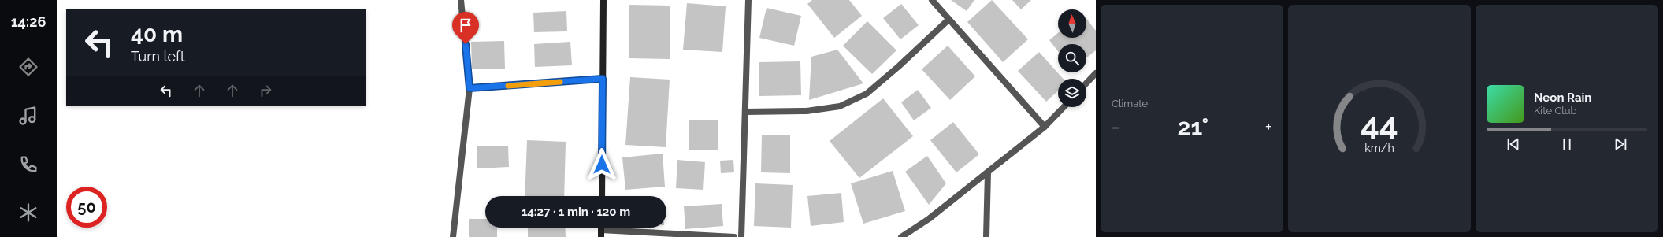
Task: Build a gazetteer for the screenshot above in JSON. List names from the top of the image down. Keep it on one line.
{"north":"top","page":{"tabs":"14:26","tile":"Climate","turn":["40 m","Turn left"],"song":["Neon Rain","Kite Club"],"heat":["−","21°","+"],"limit":"50","trip":"14:27 · 1 min · 120 m","gauge":["44","km/h"]}}
